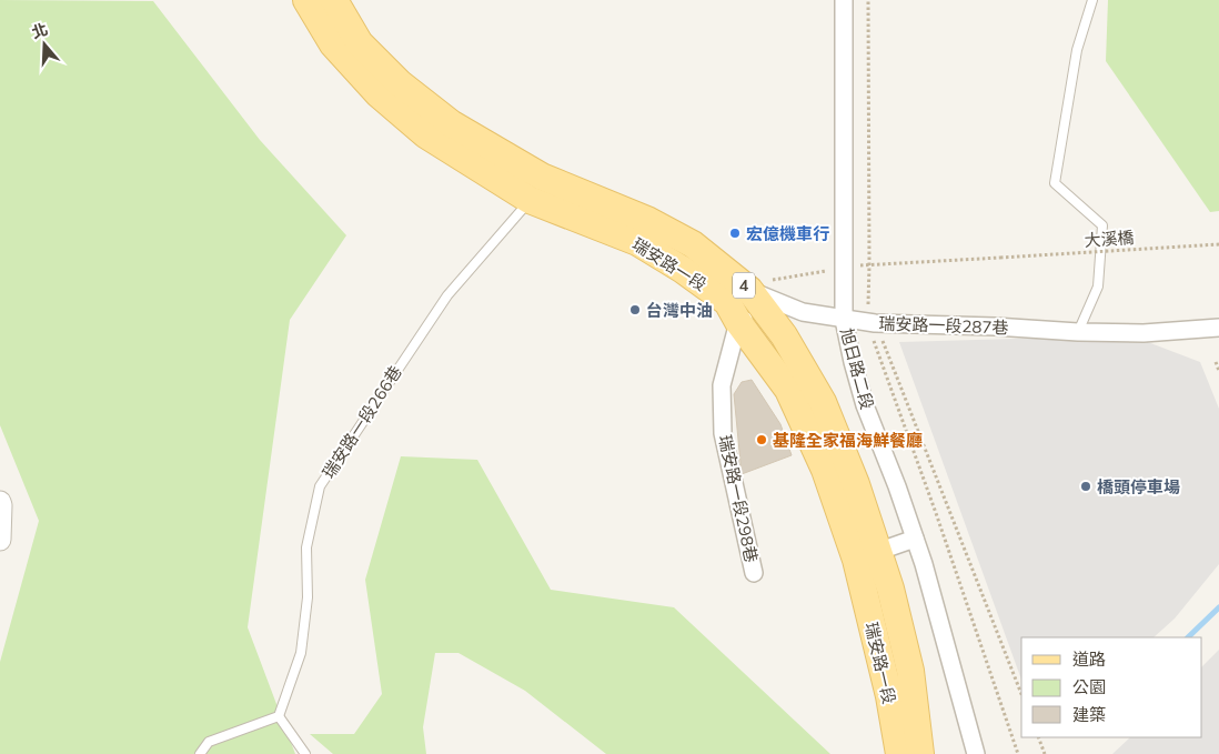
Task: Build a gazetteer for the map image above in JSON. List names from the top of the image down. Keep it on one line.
{"streets":{"main road":["瑞安路一段","4"],"street":["瑞安路一段287巷","旭日路二段","瑞安路一段298巷"],"lane":["瑞安路一段266巷"],"path":["大溪橋"]},"crossings":[["大溪橋","瑞安路一段"],["大溪橋","瑞安路一段287巷"],["大溪橋","旭日路二段"],["大溪橋","瑞安路一段298巷"],["瑞安路一段","瑞安路一段287巷"],["瑞安路一段","瑞安路一段266巷"],["瑞安路一段","瑞安路一段298巷"],["瑞安路一段287巷","旭日路二段"],["瑞安路一段287巷","瑞安路一段298巷"]],"places":["宏億機車行","台灣中油","基隆全家福海鮮餐廳","橋頭停車場"],"legend":["道路","公園","建築"],"north":"top"}
